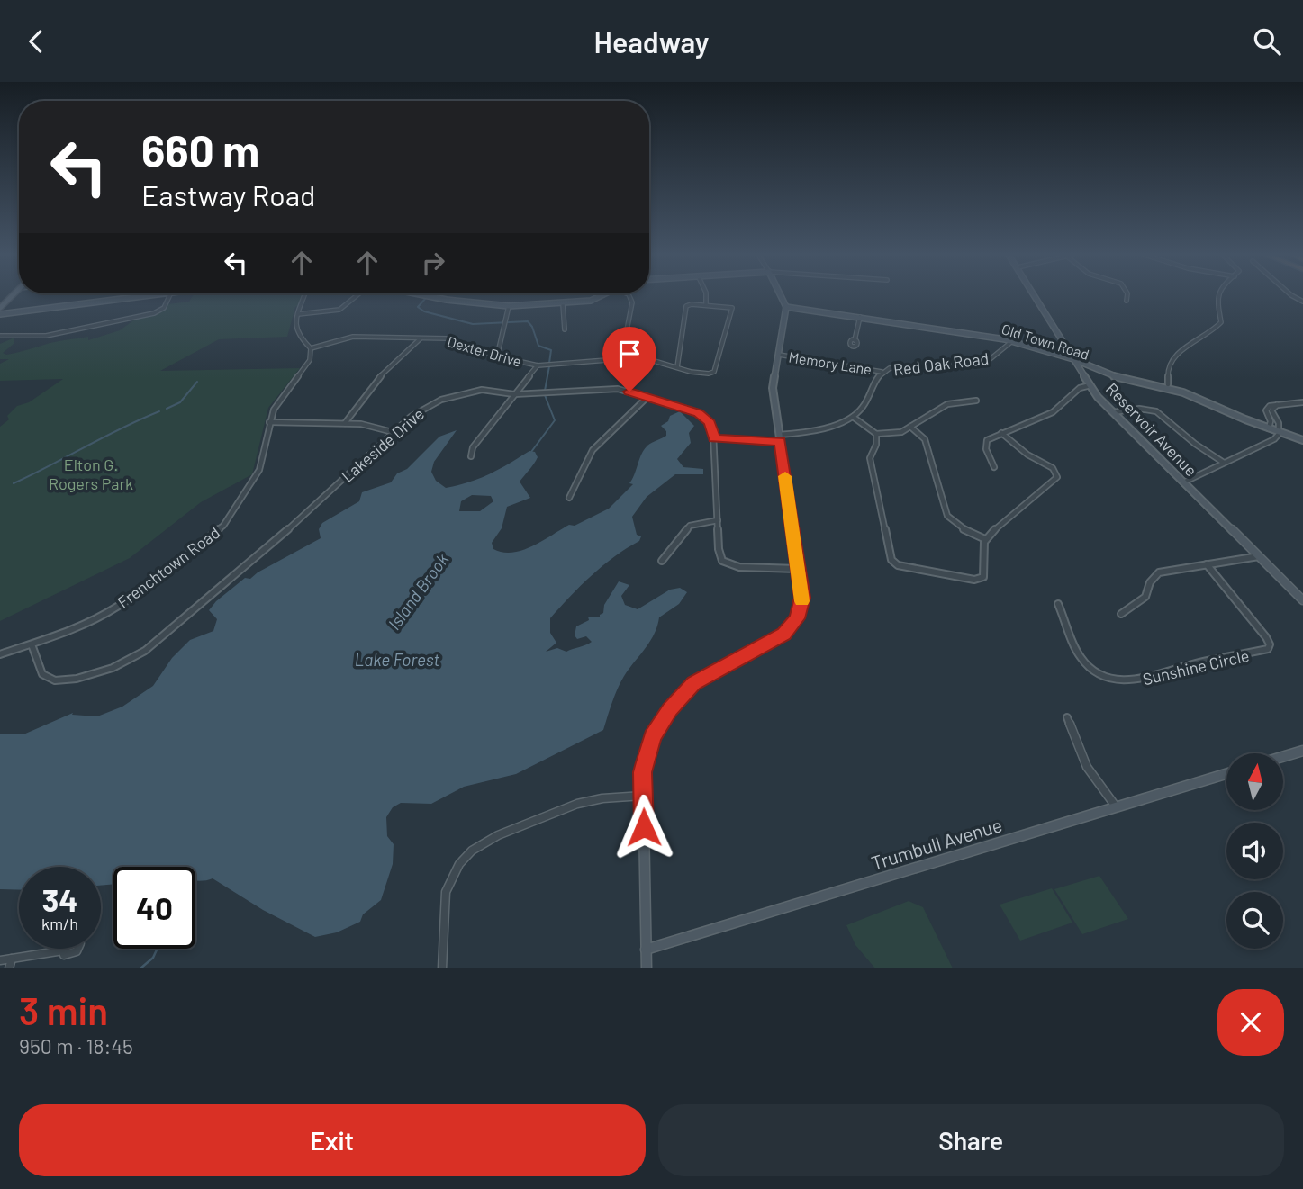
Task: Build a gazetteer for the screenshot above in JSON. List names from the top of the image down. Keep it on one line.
{"streets":{"main road":["Old Town Road","Reservoir Avenue","Trumbull Avenue"],"street":["Dexter Drive","Memory Lane","Red Oak Road","Lakeside Drive","Frenchtown Road","Sunshine Circle"]},"crossings":[["Old Town Road","Red Oak Road"],["Old Town Road","Reservoir Avenue"],["Dexter Drive","Frenchtown Road"],["Memory Lane","Red Oak Road"],["Lakeside Drive","Frenchtown Road"]],"water":["Island Brook","Lake Forest"],"parks":["Elton G. Rogers Park"],"north":"top","page":{"header":"Headway","turn":["660 m","Eastway Road"],"speed":"34 km/h","limit":"40","heading":["3 min","950 m · 18:45"],"buttons":["Exit","Share"]}}
